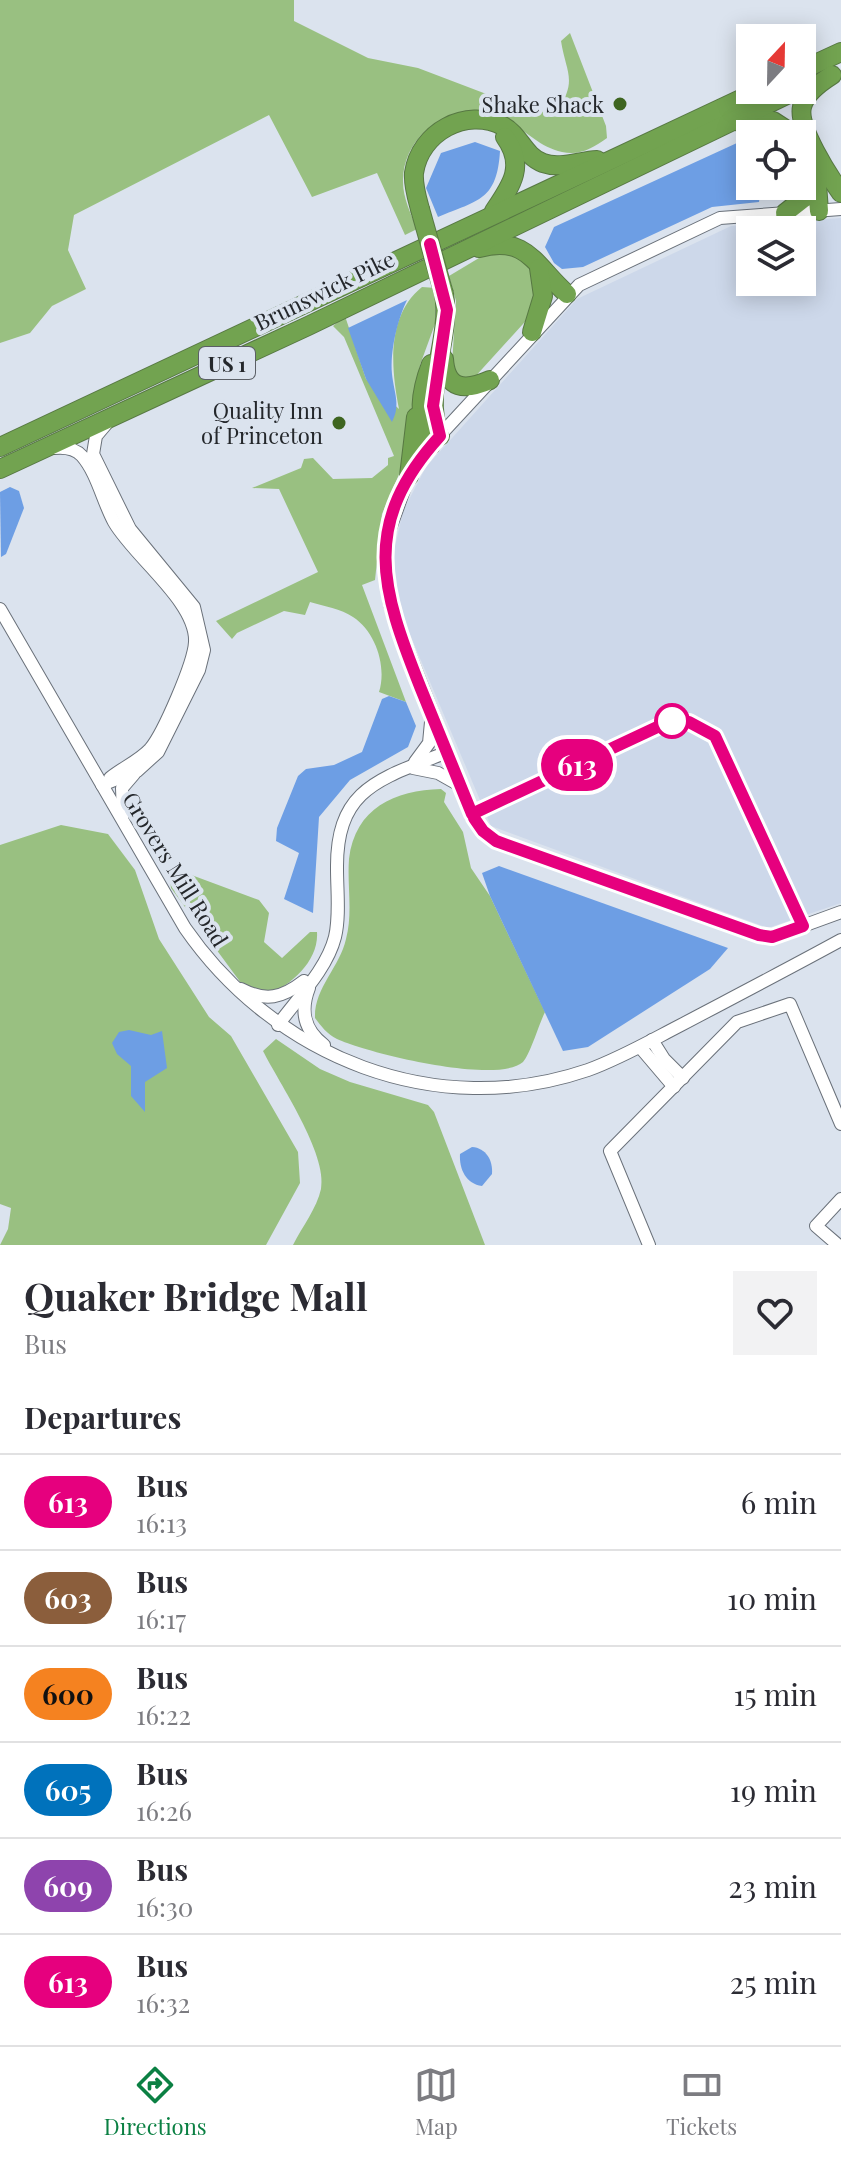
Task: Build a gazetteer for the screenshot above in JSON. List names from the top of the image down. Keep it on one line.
{"streets":{"highway":["Brunswick Pike","US 1"],"street":["Grovers Mill Road"]},"places":["Shake Shack","Quality Inn of Princeton"],"lines":["bus line 613"],"north":"top","page":{"on_map":"613","heading":[["Quaker Bridge Mall","Bus"],"Departures"],"list":[{"mark":"613","name":"Bus","note":"16:13","value":"6 min"},{"mark":"603","name":"Bus","note":"16:17","value":"10 min"},{"mark":"600","name":"Bus","note":"16:22","value":"15 min"},{"mark":"605","name":"Bus","note":"16:26","value":"19 min"},{"mark":"609","name":"Bus","note":"16:30","value":"23 min"},{"mark":"613","name":"Bus","note":"16:32","value":"25 min"}],"tabs":["Directions","Map","Tickets"]}}
